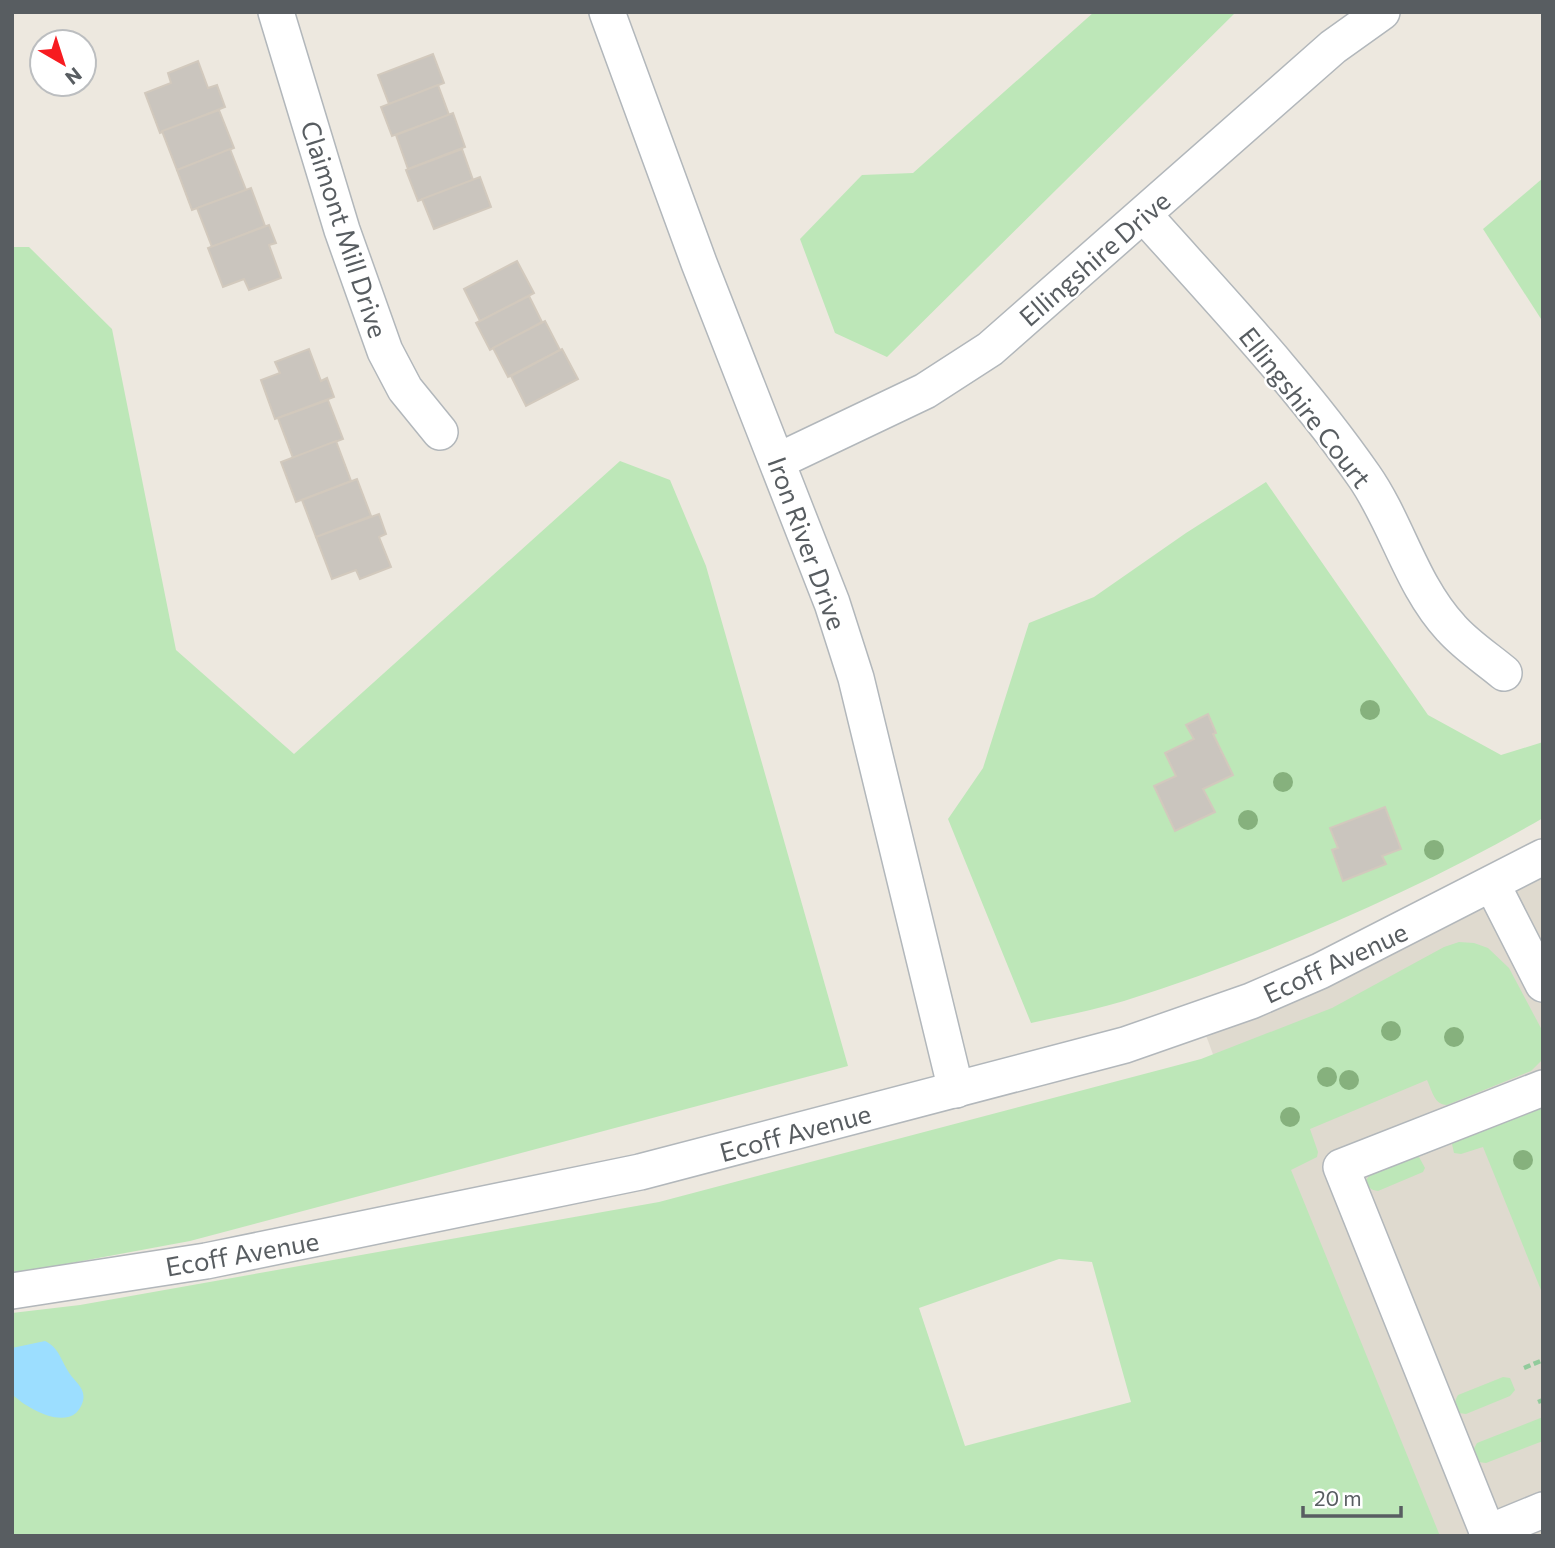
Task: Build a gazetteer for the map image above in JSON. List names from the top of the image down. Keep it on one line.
{"streets":{"street":["Claimont Mill Drive","Ellingshire Drive","Ellingshire Court","Iron River Drive","Ecoff Avenue"]},"crossings":[["Ellingshire Drive","Ellingshire Court"],["Ellingshire Drive","Iron River Drive"],["Iron River Drive","Ecoff Avenue"]],"scale_bar":"20 m","north":"bottom right"}
